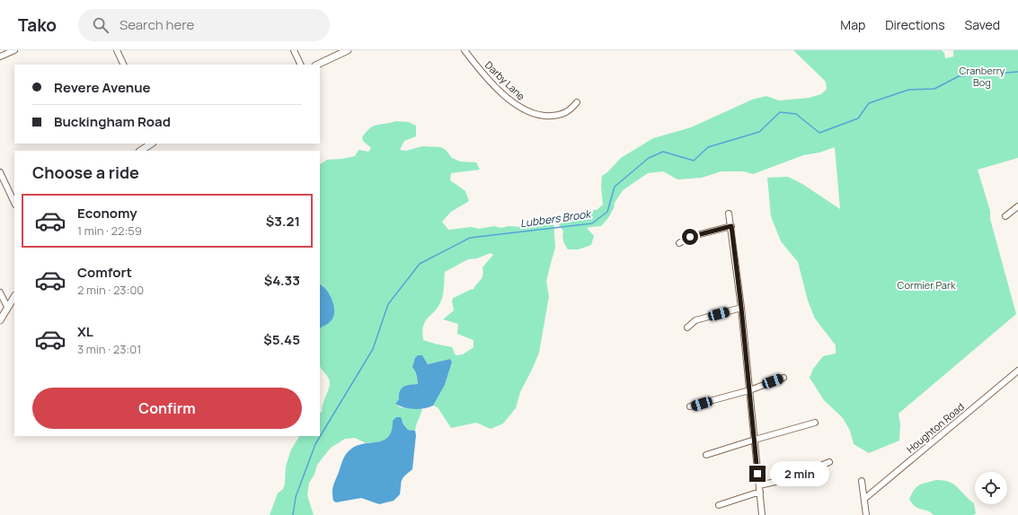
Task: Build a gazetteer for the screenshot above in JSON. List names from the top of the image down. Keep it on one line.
{"streets":{"street":["Darby Lane","Houghton Road"]},"water":["Lubbers Brook"],"parks":["Cranberry Bog","Cormier Park"],"page":{"header":"Tako","search":"Search here","nav":["Map","Directions","Saved"],"banner":["Revere Avenue","Buckingham Road"],"heading":"Choose a ride","list":[{"name":"Economy","note":"1 min · 22:59","value":"$3.21"},{"name":"Comfort","note":"2 min · 23:00","value":"$4.33"},{"name":"XL","note":"3 min · 23:01","value":"$5.45"}],"buttons":"Confirm","bubble":"2 min"}}
